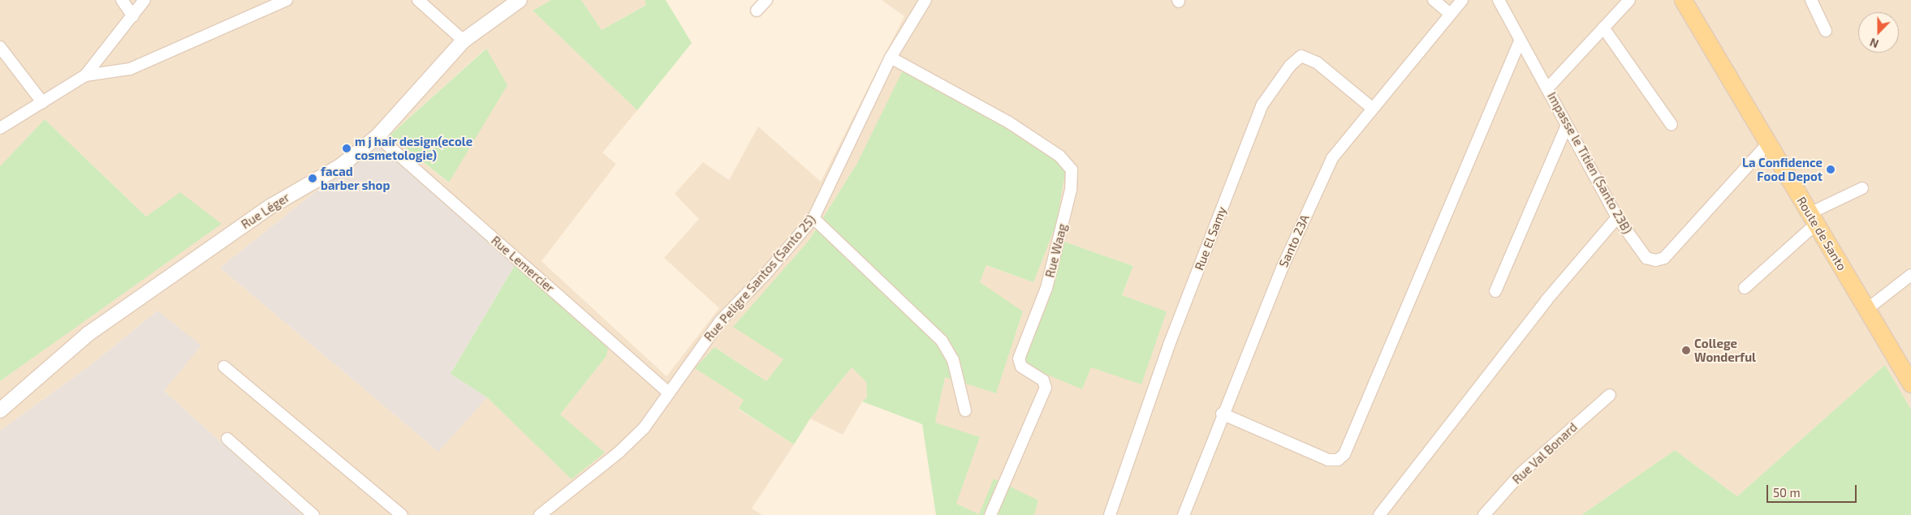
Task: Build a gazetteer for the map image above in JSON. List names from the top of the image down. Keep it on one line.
{"streets":{"main road":["Route de Santo"],"street":["Impasse le Titien (Santo 23B)","Rue Léger","Rue El Samy","Santo 23A","Rue Waag","Rue Lemercier","Rue Peligre Santos (Santo 25)","Rue Val Bonard"]},"crossings":[["Impasse le Titien (Santo 23B)","Route de Santo"],["Rue Léger","Rue Lemercier"],["Rue El Samy","Santo 23A"],["Rue Waag","Rue Peligre Santos (Santo 25)"],["Rue Lemercier","Rue Peligre Santos (Santo 25)"]],"places":["m j hair design(ecole cosmetologie)","La Confidence Food Depot","facad barber shop","College Wonderful"],"scale_bar":"50 m","north":"bottom"}
